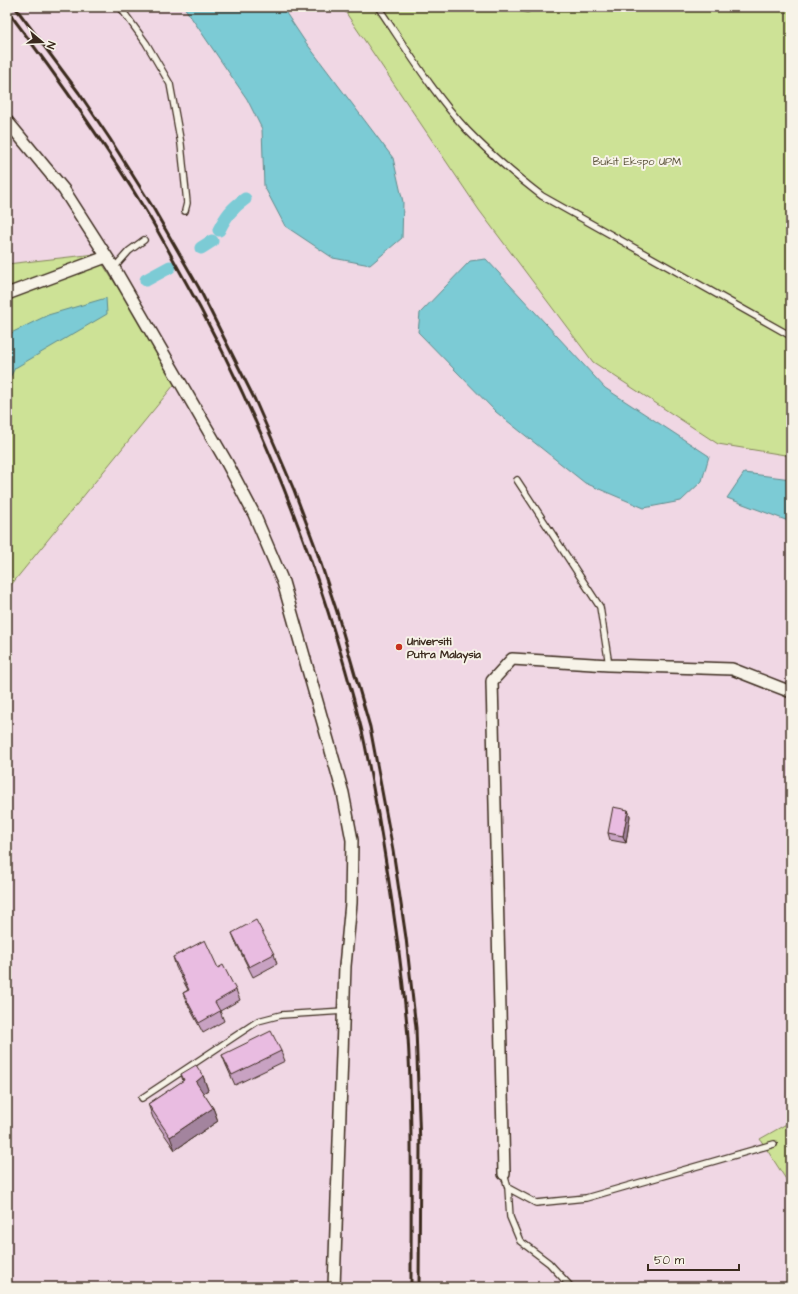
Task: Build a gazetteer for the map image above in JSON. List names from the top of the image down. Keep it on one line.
{"parks":["Bukit Ekspo UPM"],"places":["Universiti Putra Malaysia"],"scale_bar":"50 m","north":"right"}
